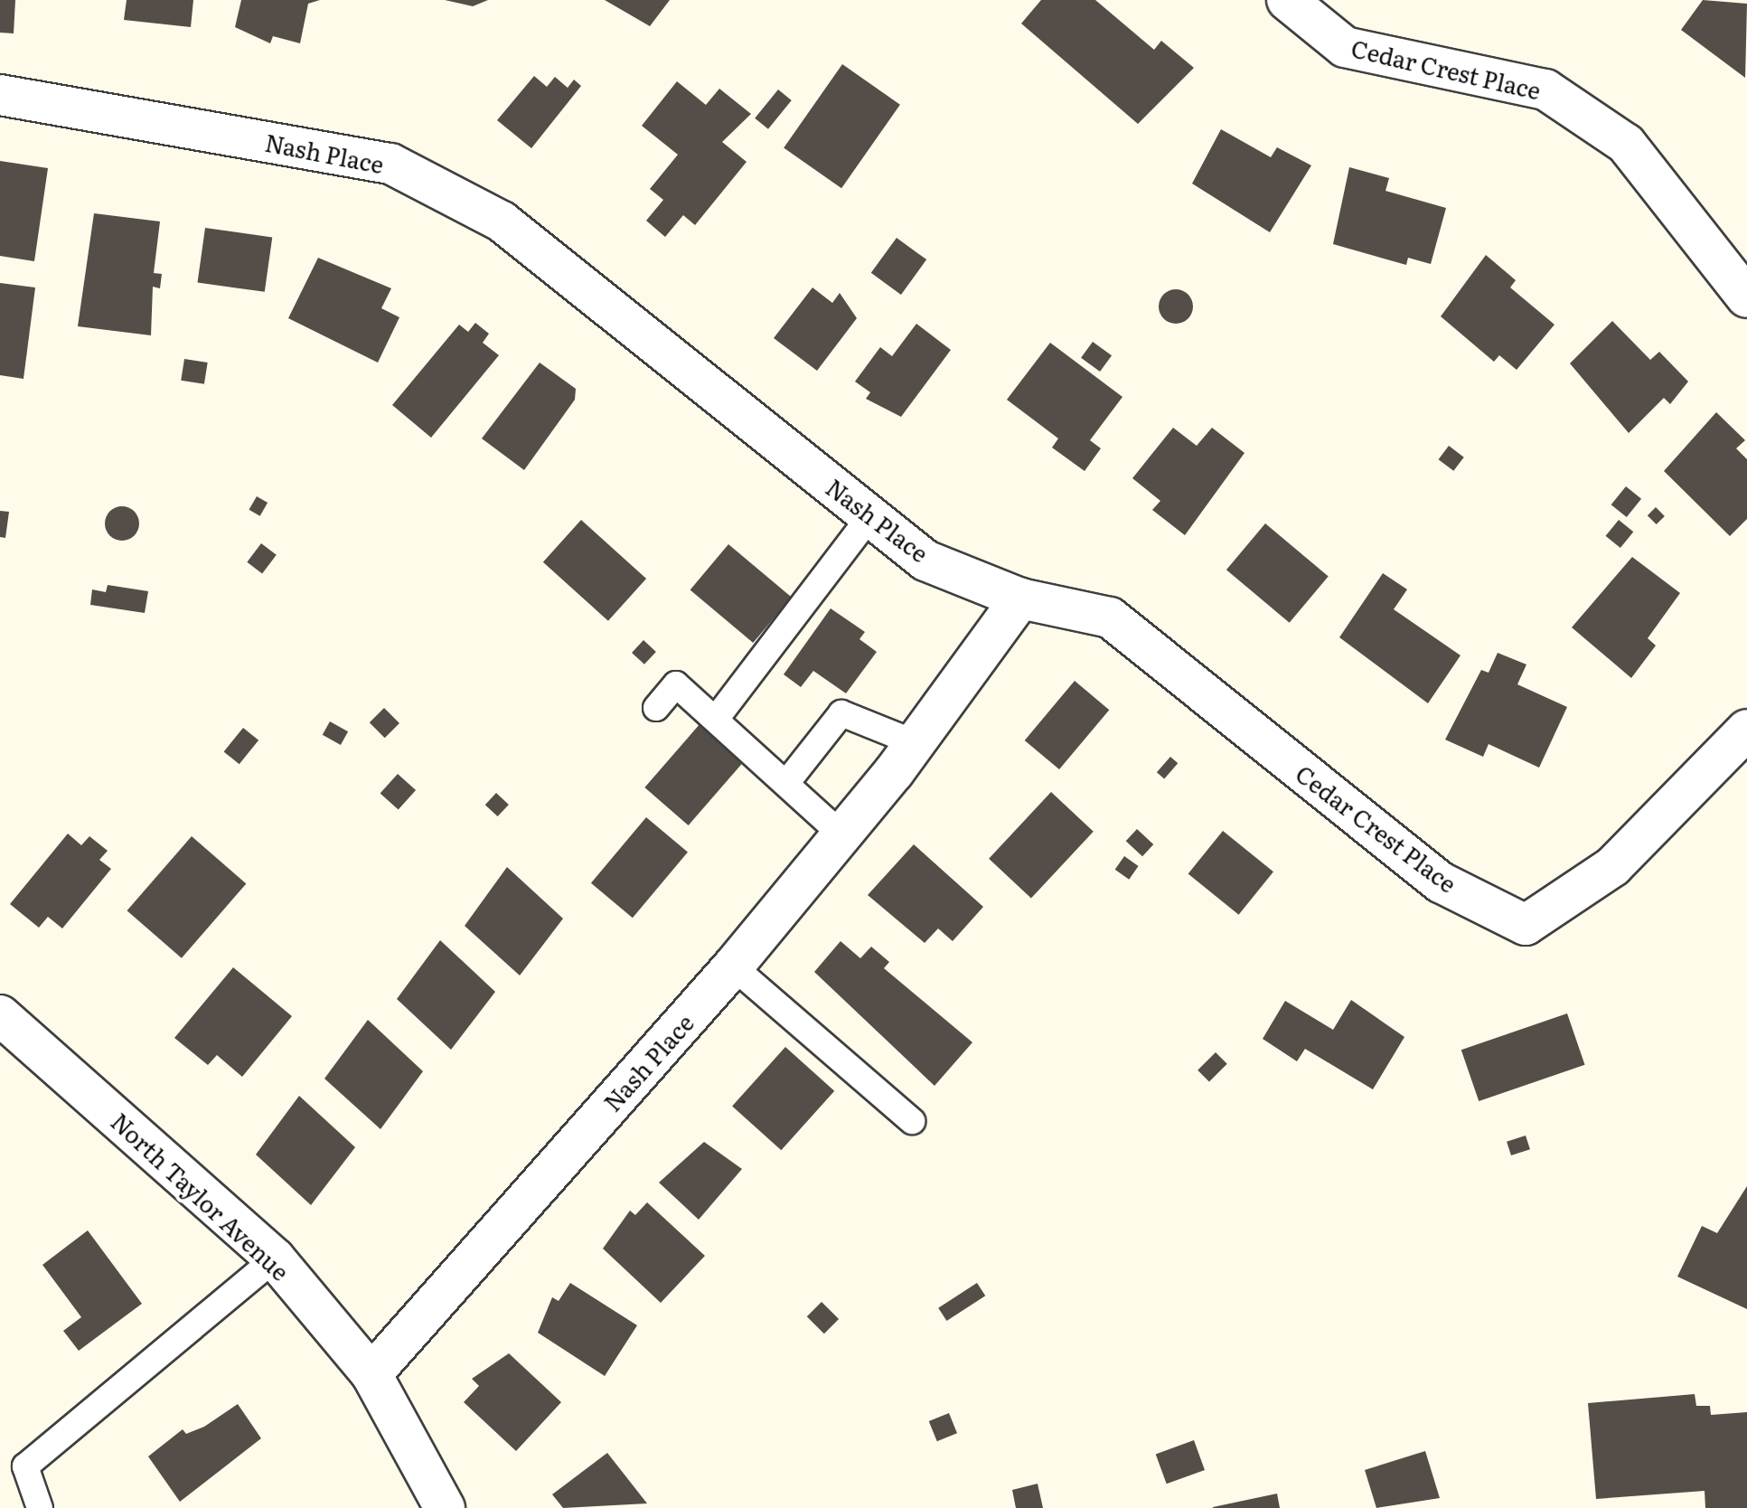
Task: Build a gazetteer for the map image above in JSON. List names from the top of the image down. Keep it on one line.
{"streets":{"street":["Cedar Crest Place","Nash Place","North Taylor Avenue"]},"crossings":[["Cedar Crest Place","Nash Place"],["Nash Place","North Taylor Avenue"]]}
